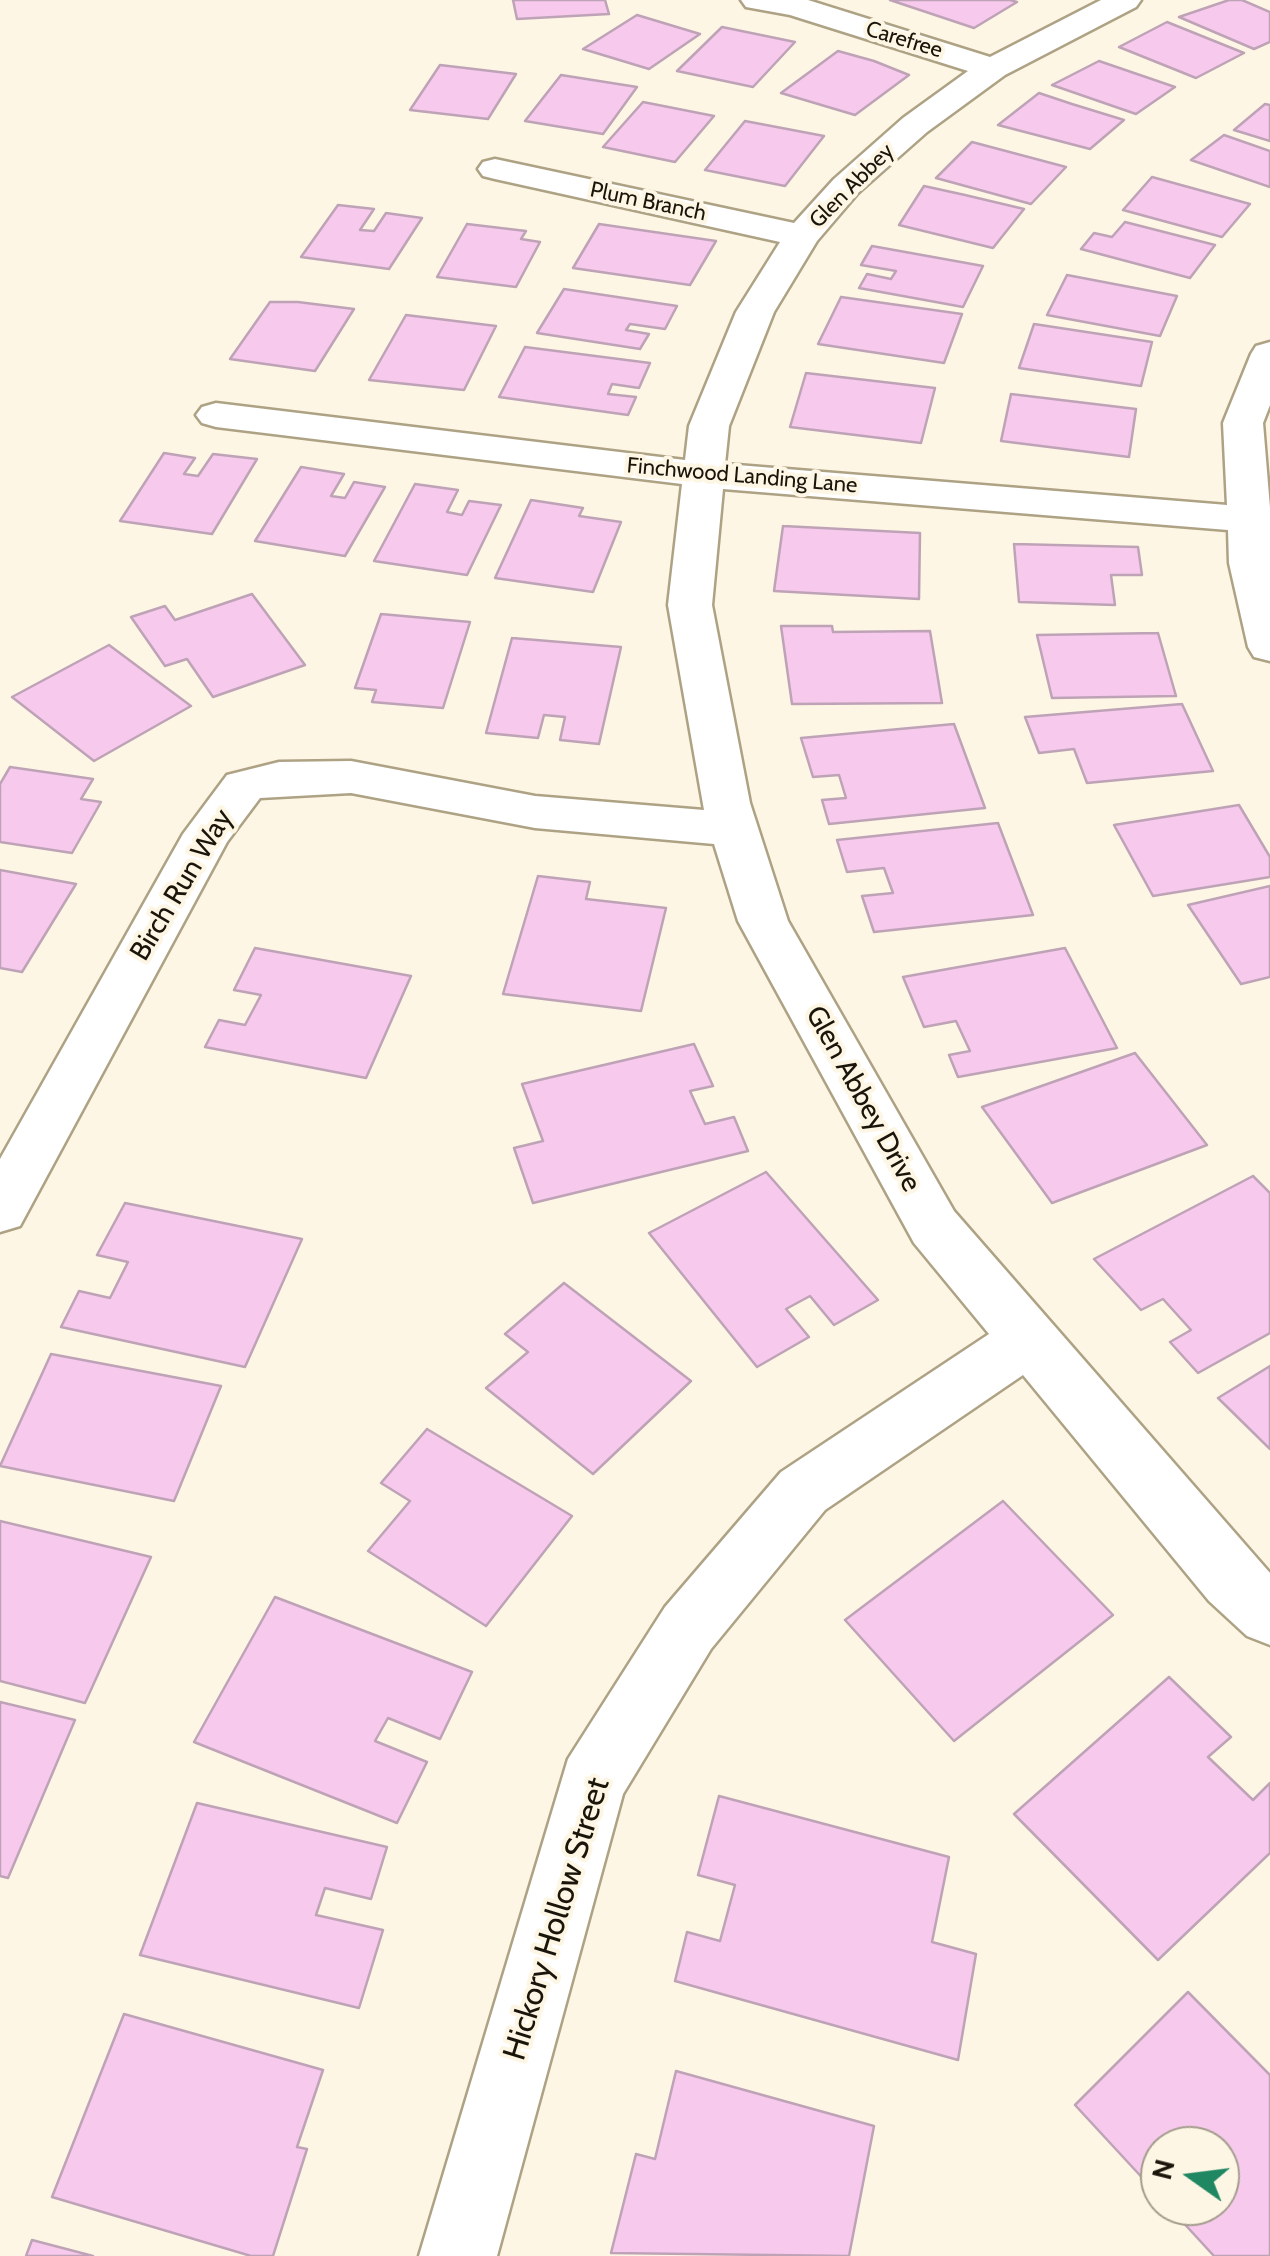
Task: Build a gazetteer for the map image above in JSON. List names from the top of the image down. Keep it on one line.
{"streets":{"street":["Carefree","Glen Abbey","Plum Branch","Finchwood Landing Lane","Birch Run Way","Glen Abbey Drive","Hickory Hollow Street"]},"crossings":[["Carefree","Glen Abbey"],["Glen Abbey","Plum Branch"],["Glen Abbey","Finchwood Landing Lane"],["Glen Abbey","Glen Abbey Drive"],["Finchwood Landing Lane","Glen Abbey Drive"],["Birch Run Way","Glen Abbey Drive"],["Glen Abbey Drive","Hickory Hollow Street"]],"north":"left"}
